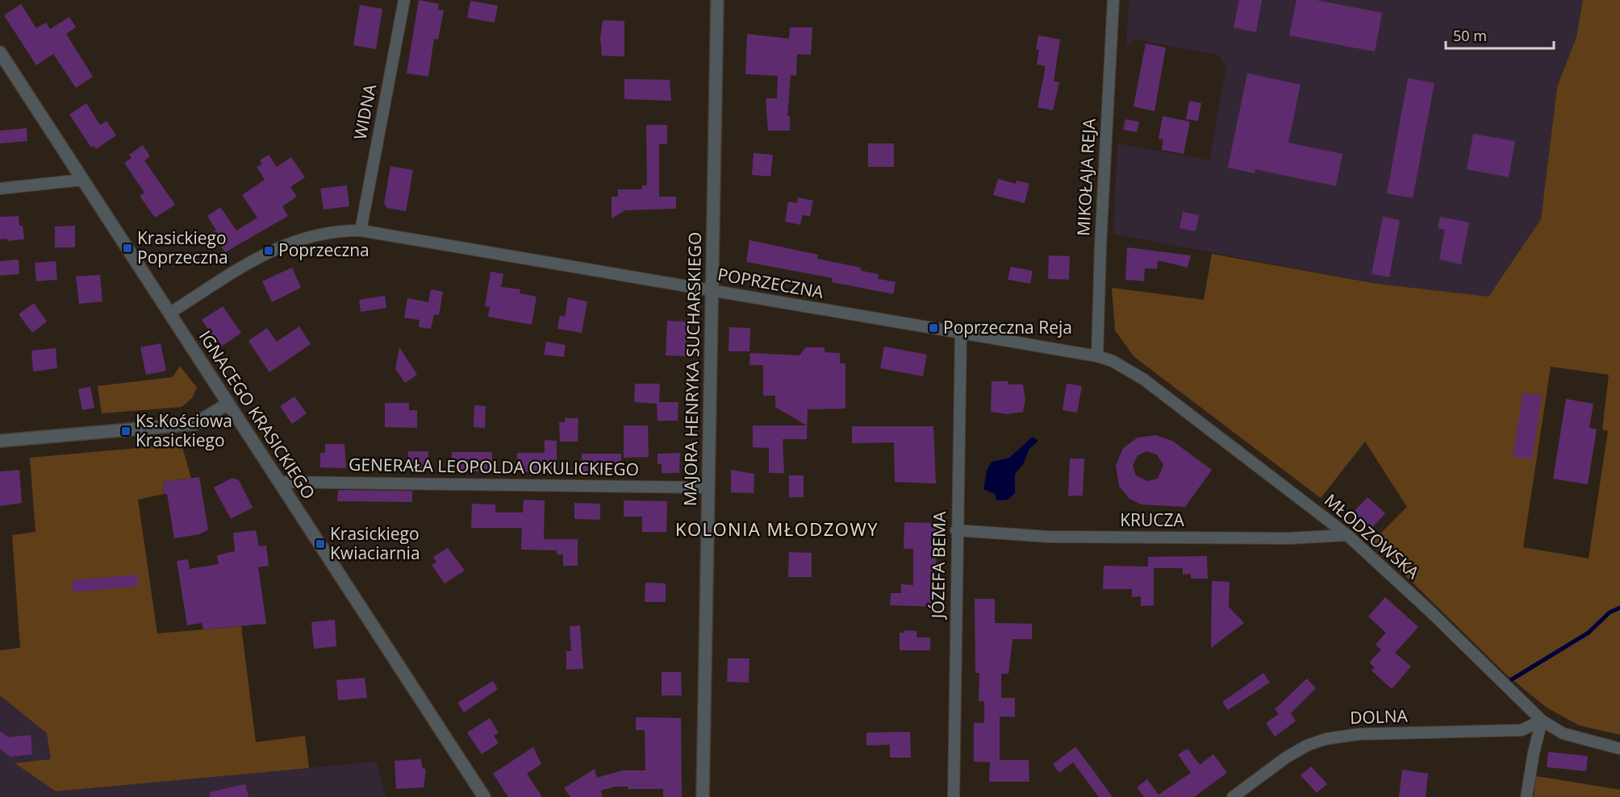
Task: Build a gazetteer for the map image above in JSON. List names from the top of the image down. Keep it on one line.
{"streets":{"street":["WIDNA","MIKOŁAJA REJA","POPRZECZNA","MAJORA HENRYKA SUCHARSKIEGO","IGNACEGO KRASICKIEGO","GENERAŁA LEOPOLDA OKULICKIEGO","KRUCZA","MŁODZOWSKA","JÓZEFA BEMA","DOLNA"]},"crossings":[["WIDNA","POPRZECZNA"],["MIKOŁAJA REJA","POPRZECZNA"],["MIKOŁAJA REJA","MŁODZOWSKA"],["POPRZECZNA","MAJORA HENRYKA SUCHARSKIEGO"],["POPRZECZNA","IGNACEGO KRASICKIEGO"],["POPRZECZNA","MŁODZOWSKA"],["POPRZECZNA","JÓZEFA BEMA"],["MAJORA HENRYKA SUCHARSKIEGO","GENERAŁA LEOPOLDA OKULICKIEGO"],["IGNACEGO KRASICKIEGO","GENERAŁA LEOPOLDA OKULICKIEGO"],["KRUCZA","MŁODZOWSKA"],["KRUCZA","JÓZEFA BEMA"],["MŁODZOWSKA","DOLNA"]],"districts":["KOLONIA MŁODZOWY"],"places":{"transit":["Krasickiego Poprzeczna","Poprzeczna","Poprzeczna Reja","Ks.Kościowa Krasickiego","Krasickiego Kwiaciarnia"]},"scale_bar":"50 m"}
